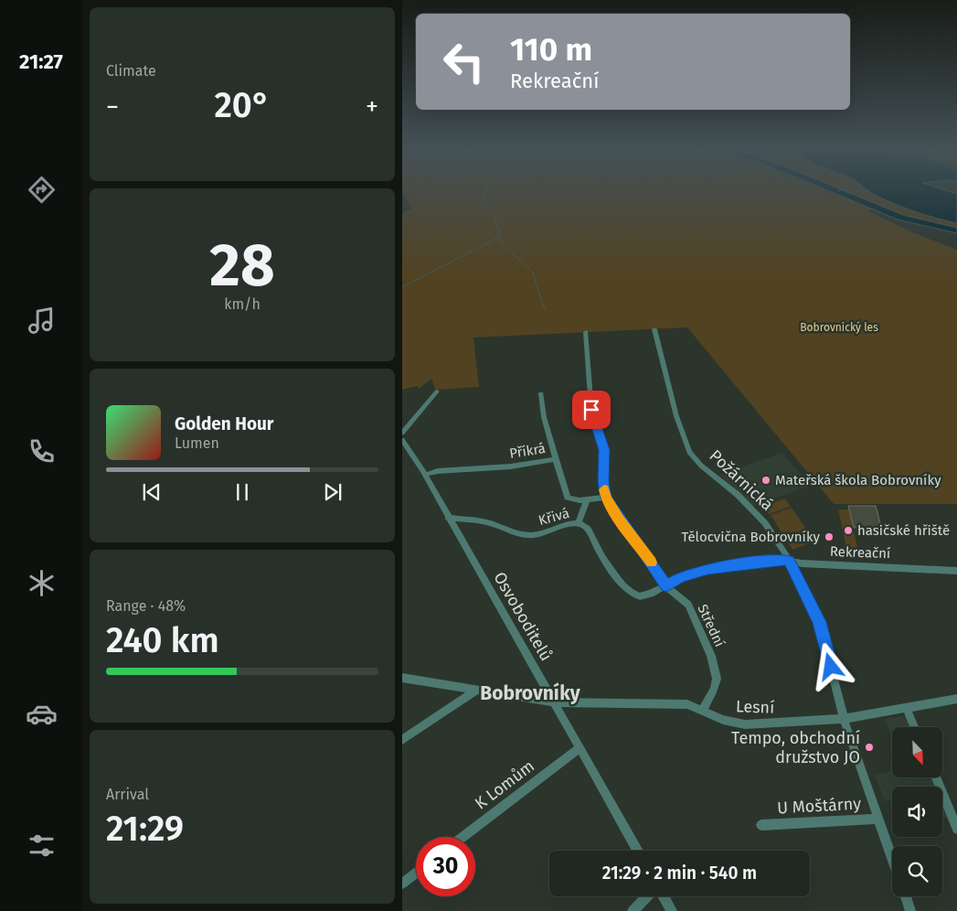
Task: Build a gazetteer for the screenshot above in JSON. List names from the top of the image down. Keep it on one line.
{"streets":{"street":["Příkrá","Požárnická","Křivá","Rekreační","Osvoboditelů","Střední","Lesní","K Lomům","U Moštárny"]},"crossings":[["Příkrá","Osvoboditelů"],["Příkrá","Střední"],["Požárnická","Rekreační"],["Požárnická","Lesní"],["Požárnická","U Moštárny"],["Křivá","Rekreační"],["Křivá","Osvoboditelů"],["Rekreační","Střední"],["Osvoboditelů","Lesní"],["Osvoboditelů","K Lomům"],["Střední","Lesní"]],"districts":["Bobrovníky"],"parks":["Bobrovnický les"],"places":["Mateřská škola Bobrovníky","hasičské hřiště","Tělocvična Bobrovníky","Tempo, obchodní družstvo JO"],"north":"bottom right","page":{"tabs":"21:27","tile":["Climate",["28","km/h"],["Range · 48%","240 km"],["Arrival","21:29"]],"turn":["110 m","Rekreační"],"heat":["−","20°","+"],"song":["Golden Hour","Lumen"],"limit":"30","trip":"21:29 · 2 min · 540 m"}}
